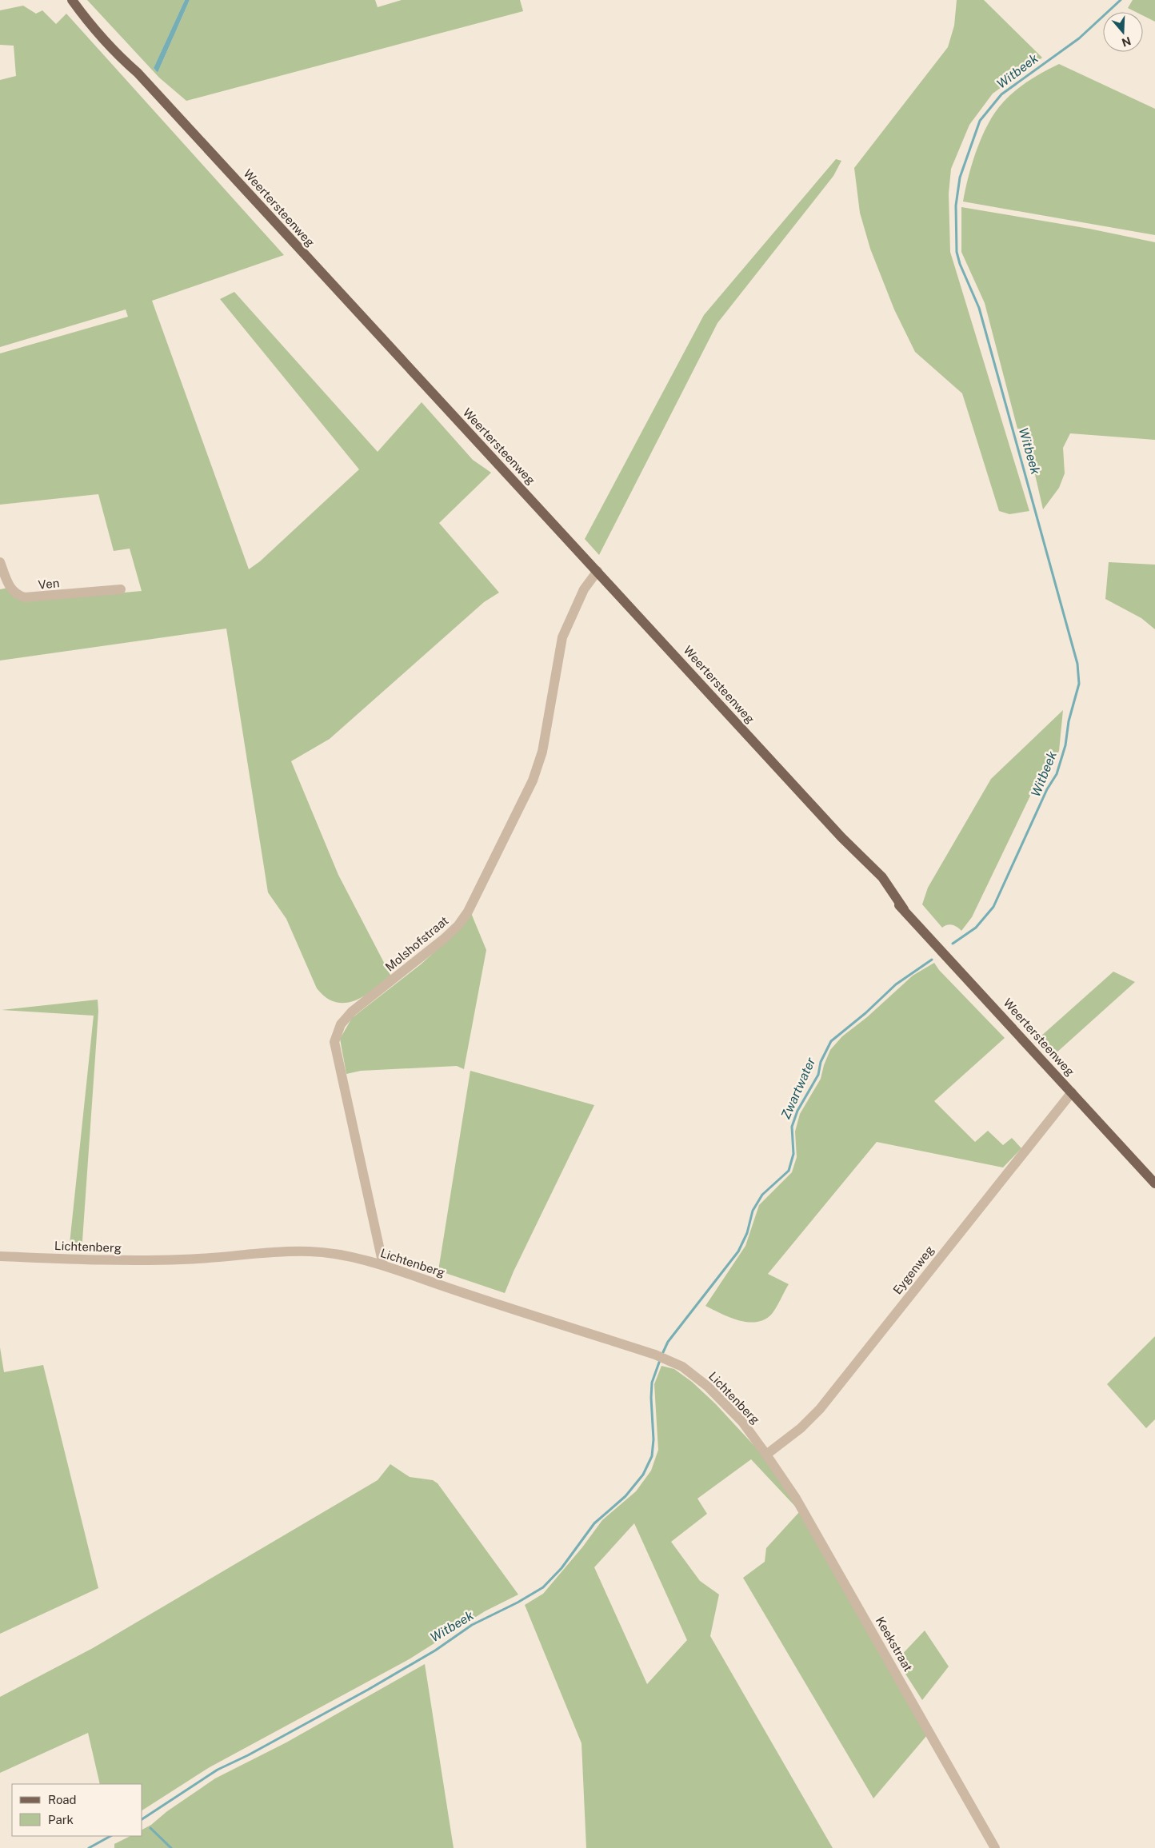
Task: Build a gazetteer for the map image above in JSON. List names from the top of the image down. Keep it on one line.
{"streets":{"main road":["Weertersteenweg"],"street":["Ven","Molshofstraat","Lichtenberg","Eygenweg","Keekstraat"]},"crossings":[["Weertersteenweg","Molshofstraat"],["Weertersteenweg","Eygenweg"],["Molshofstraat","Lichtenberg"],["Lichtenberg","Eygenweg"],["Lichtenberg","Keekstraat"],["Eygenweg","Keekstraat"]],"water":["Witbeek","Zwartwater"],"legend":["Road","Park"],"north":"bottom"}
